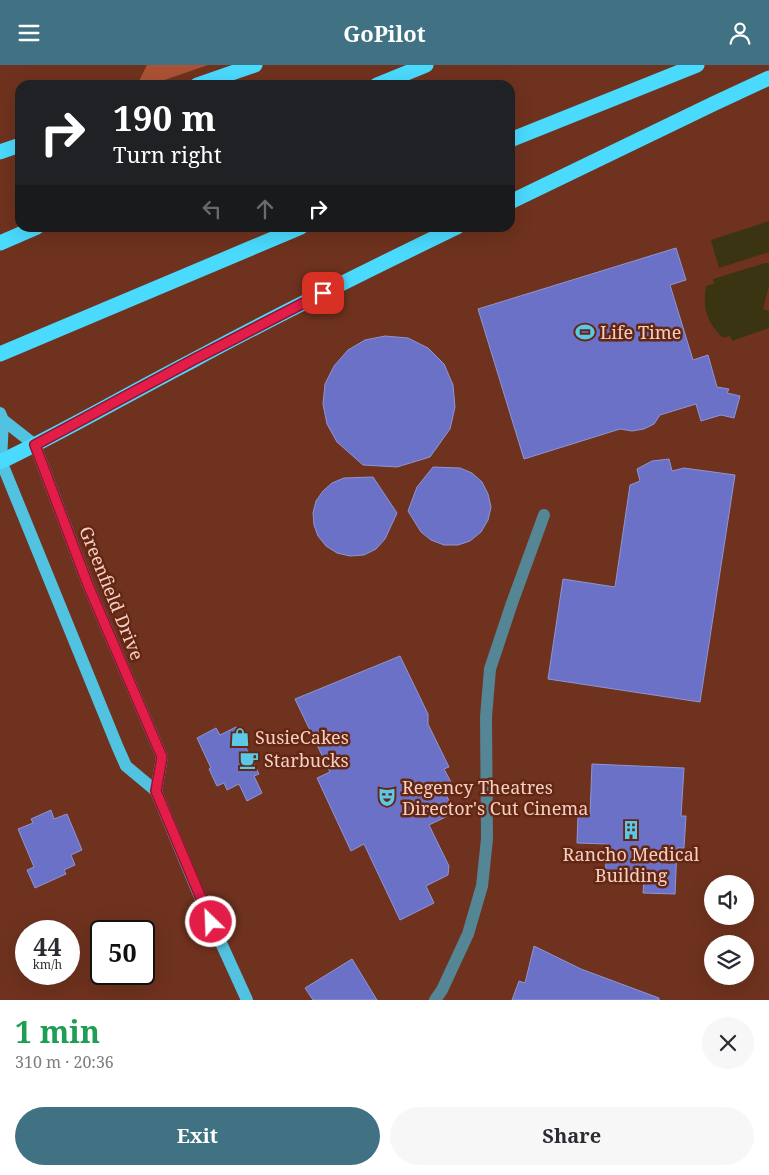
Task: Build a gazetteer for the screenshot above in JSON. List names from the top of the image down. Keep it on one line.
{"streets":{"main road":["Greenfield Drive"]},"places":{"sports":["Life Time"],"shop":["SusieCakes"],"cafe":["Starbucks"],"theatre":["Regency Theatres Director's Cut Cinema"],"building":["Rancho Medical Building"]},"page":{"header":"GoPilot","turn":["190 m","Turn right"],"speed":"44 km/h","limit":"50","heading":["1 min","310 m · 20:36"],"buttons":["Exit","Share"]}}
